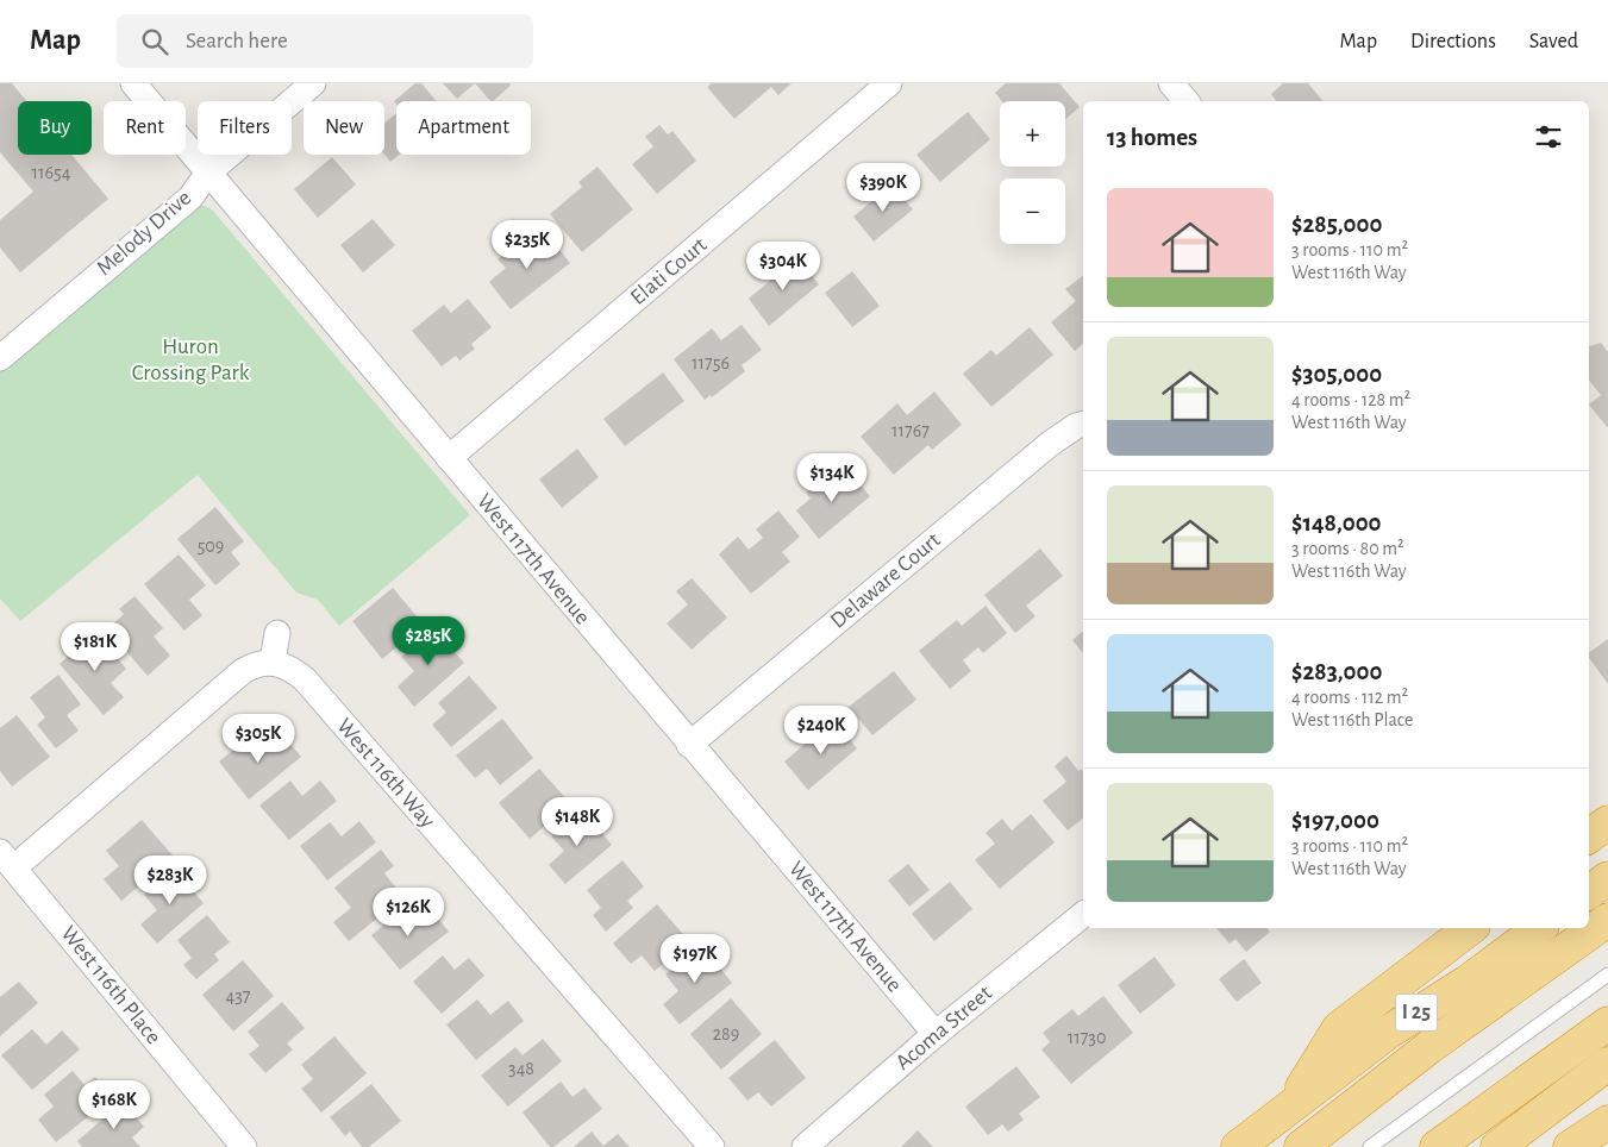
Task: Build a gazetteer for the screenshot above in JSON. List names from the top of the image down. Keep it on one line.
{"streets":{"highway":["I 25"],"street":["Melody Drive","Elati Court","West 117th Avenue","Delaware Court","West 116th Way","West 116th Place","Acoma Street"]},"crossings":[["Melody Drive","West 117th Avenue"],["Elati Court","West 117th Avenue"],["West 117th Avenue","Delaware Court"],["West 117th Avenue","Acoma Street"]],"parks":["Huron Crossing Park"],"house_numbers":["11654","11756","11767","509","437","289","11730","348"],"page":{"header":"Map","search":"Search here","nav":["Map","Directions","Saved"],"map_buttons":["+","−"],"chip":["Buy","Rent","Filters","New","Apartment"],"heading":"13 homes","price":["$390K","$235K","$304K","$134K","$285K","$181K","$240K","$305K","$148K","$283K","$126K","$197K","$168K"],"list":[{"name":"$285,000","note":"3 rooms · 110 m² · West 116th Way"},{"name":"$305,000","note":"4 rooms · 128 m² · West 116th Way"},{"name":"$148,000","note":"3 rooms · 80 m² · West 116th Way"},{"name":"$283,000","note":"4 rooms · 112 m² · West 116th Place"},{"name":"$197,000","note":"3 rooms · 110 m² · West 116th Way"}]}}
